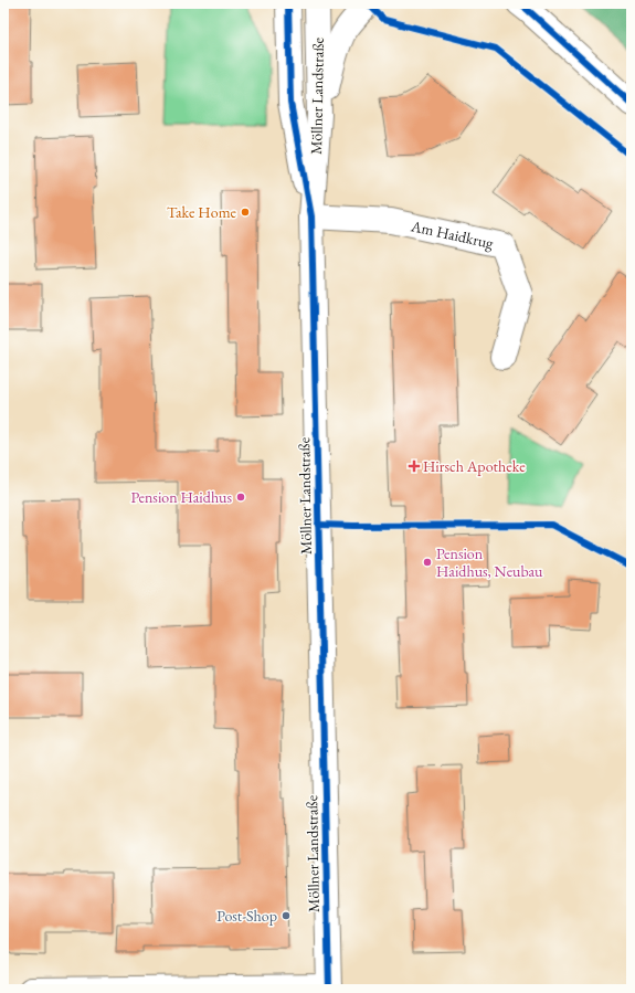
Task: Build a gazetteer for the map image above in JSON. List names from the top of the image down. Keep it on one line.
{"streets":{"main road":["Möllner Landstraße","Am Haidkrug"]},"crossings":[["Möllner Landstraße","Am Haidkrug"]],"places":{"other":["Take Home","Pension Haidhus","Pension Haidhus, Neubau","Post-Shop"],"health":["Hirsch Apotheke"]}}
